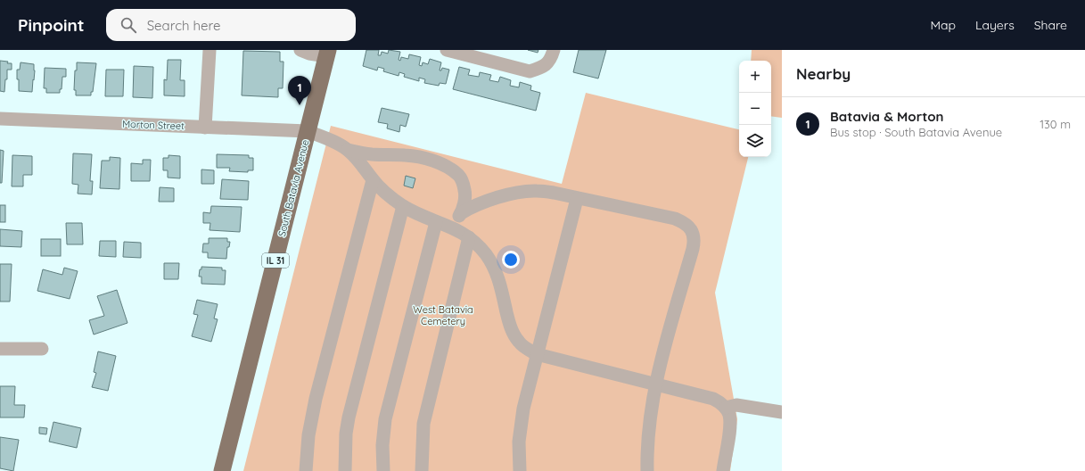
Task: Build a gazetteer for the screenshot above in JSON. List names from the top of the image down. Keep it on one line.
{"streets":{"main road":["South Batavia Avenue","IL 31"],"street":["Morton Street"]},"crossings":[["Morton Street","South Batavia Avenue"]],"parks":["West Batavia Cemetery"],"page":{"header":"Pinpoint","search":"Search here","nav":["Map","Layers","Share"],"heading":"Nearby","map_buttons":["+","−"],"pins":"1","list":[{"mark":"1","name":"Batavia & Morton","note":"Bus stop · South Batavia Avenue","value":"130 m"}]}}
